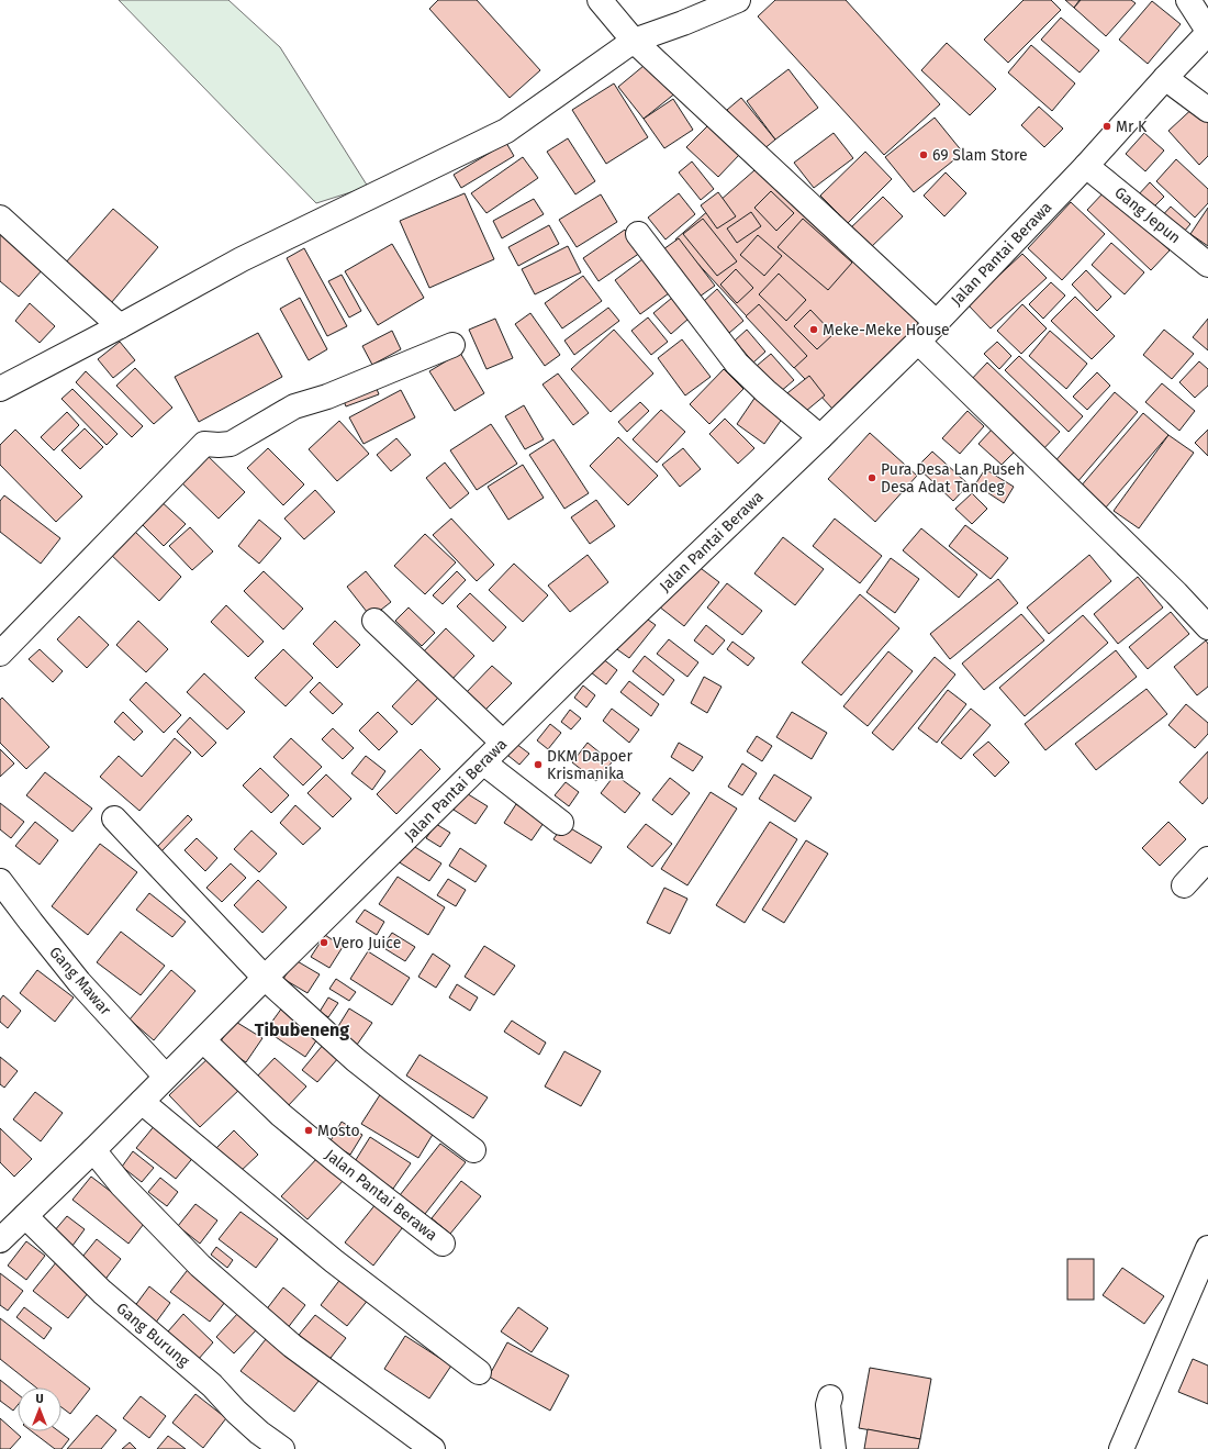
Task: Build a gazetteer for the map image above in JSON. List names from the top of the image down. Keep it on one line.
{"streets":{"street":["Gang Jepun","Jalan Pantai Berawa","Gang Mawar","Gang Burung"]},"crossings":[["Gang Jepun","Jalan Pantai Berawa"],["Jalan Pantai Berawa","Gang Mawar"],["Jalan Pantai Berawa","Gang Burung"]],"districts":["Tibubeneng"],"places":["Mr K","69 Slam Store","Meke-Meke House","Pura Desa Lan Puseh Desa Adat Tandeg","DKM Dapoer Krismanika","Vero Juice","Mosto"],"north":"top"}
